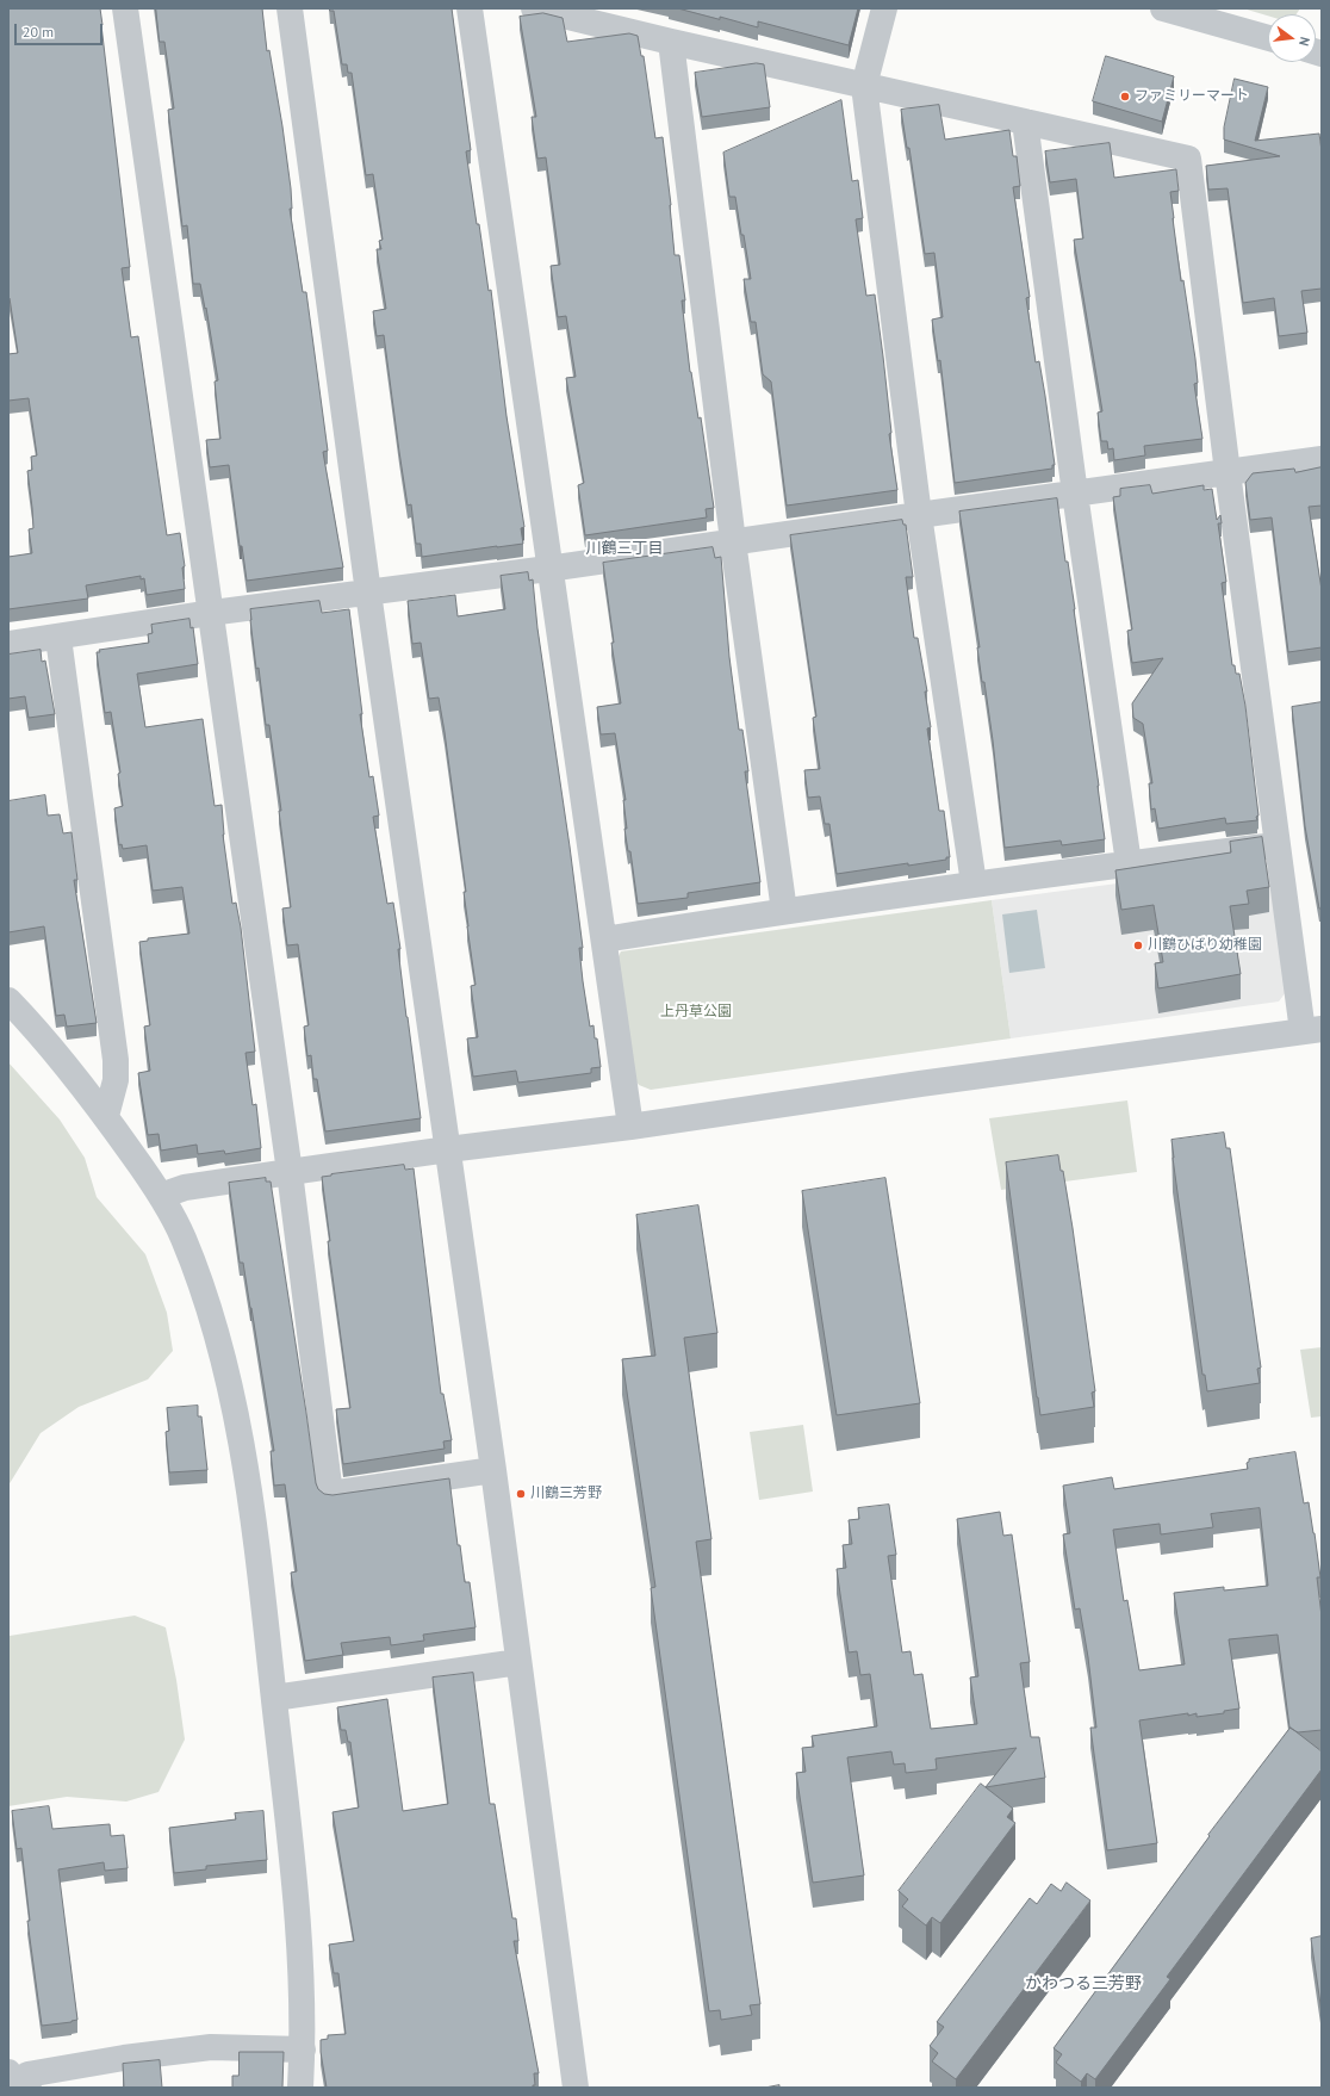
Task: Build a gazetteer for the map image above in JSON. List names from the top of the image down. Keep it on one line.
{"districts":["川鶴三丁目","かわつる三芳野"],"parks":["上丹草公園"],"places":["ファミリーマート","川鶴ひばり幼稚園","川鶴三芳野"],"scale_bar":"20 m","north":"right"}
